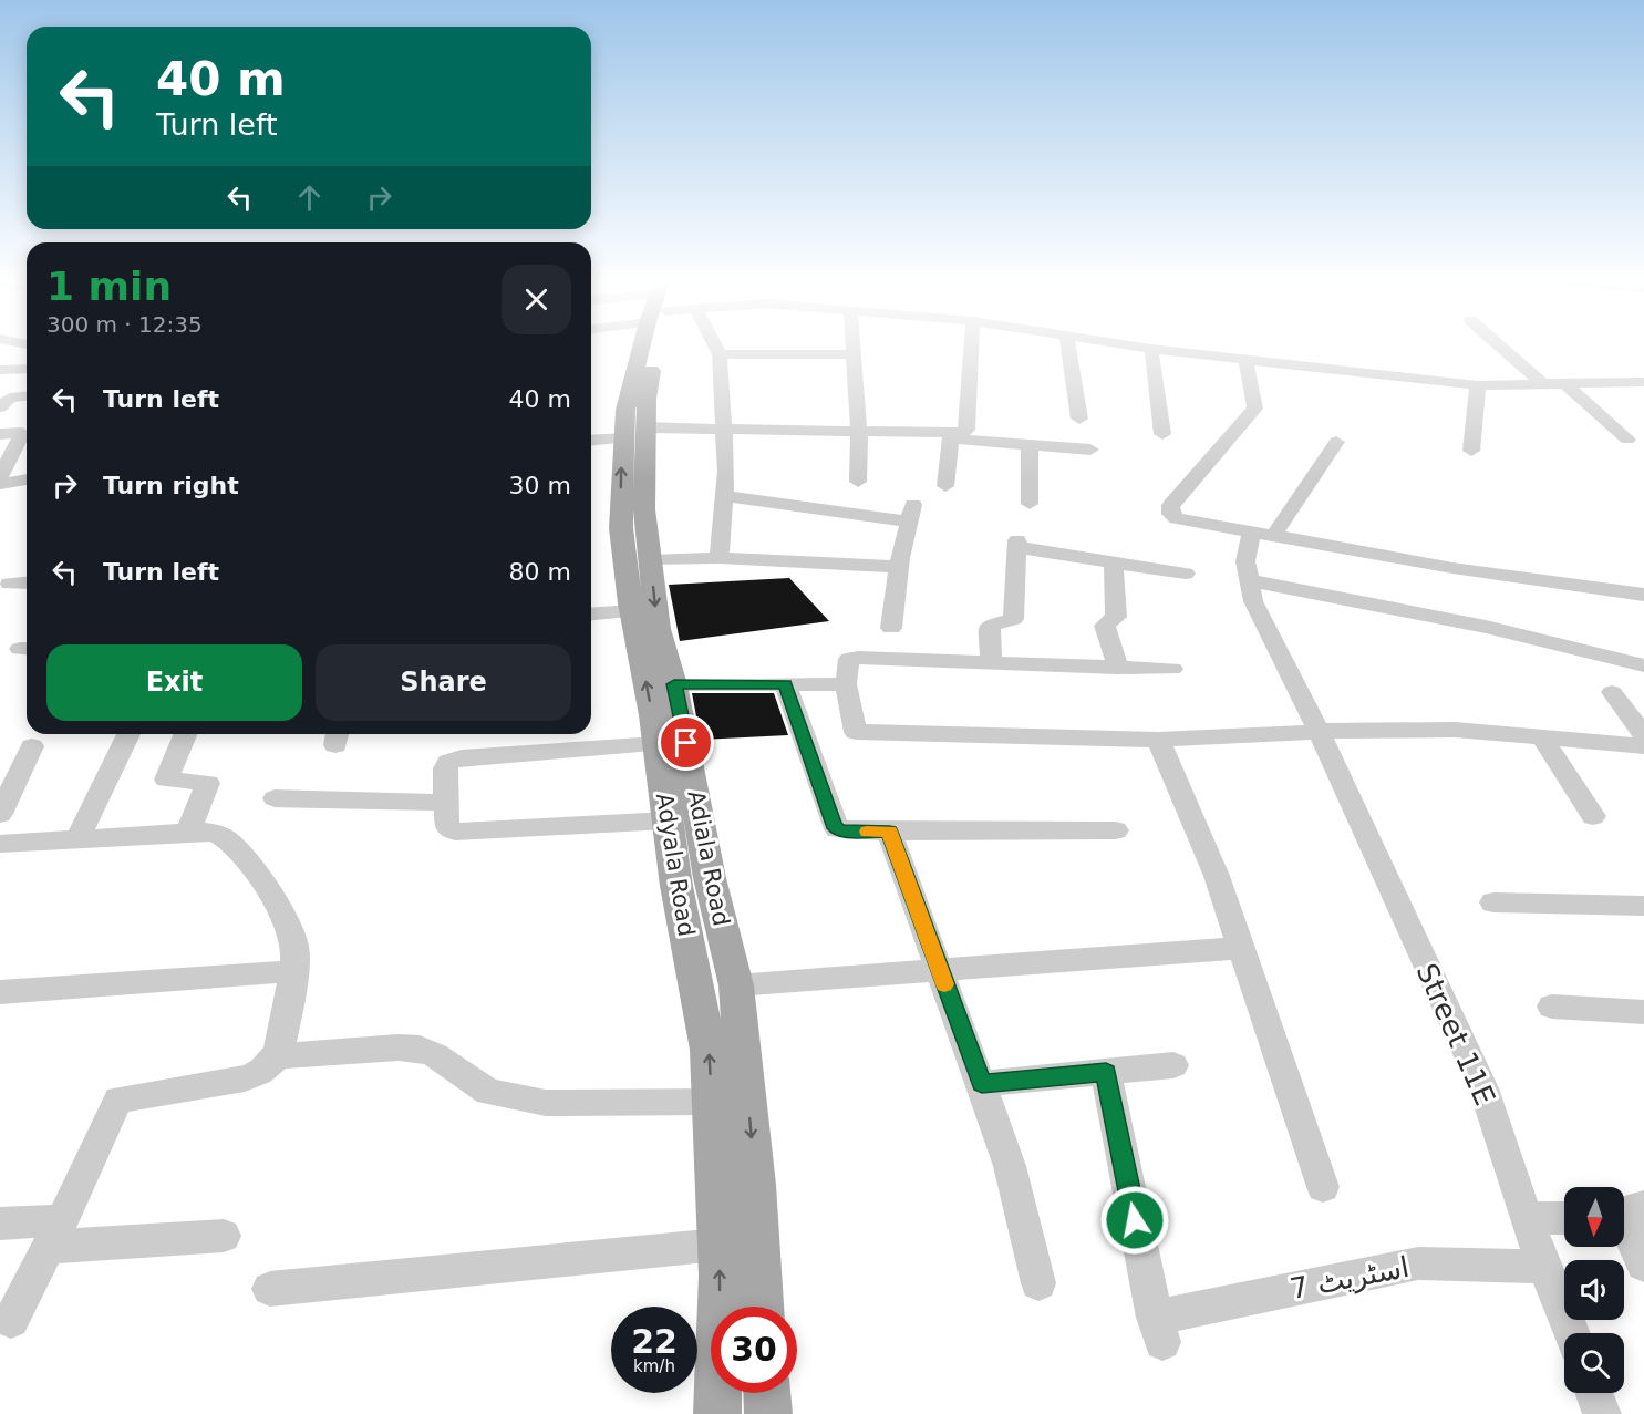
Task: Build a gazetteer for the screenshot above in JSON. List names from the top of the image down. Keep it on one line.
{"streets":{"main road":["Adiala Road","Adyala Road"],"street":["Street 11E","اسٹریٹ 7"]},"crossings":[["Adiala Road","Adyala Road"],["Street 11E","اسٹریٹ 7"]],"one_way":["Adiala Road","Adyala Road"],"north":"bottom","page":{"turn":["40 m","Turn left"],"heading":["1 min","300 m · 12:35"],"list":[{"name":"Turn left","value":"40 m"},{"name":"Turn right","value":"30 m"},{"name":"Turn left","value":"80 m"}],"buttons":["Exit","Share"],"speed":"22 km/h","limit":"30"}}
